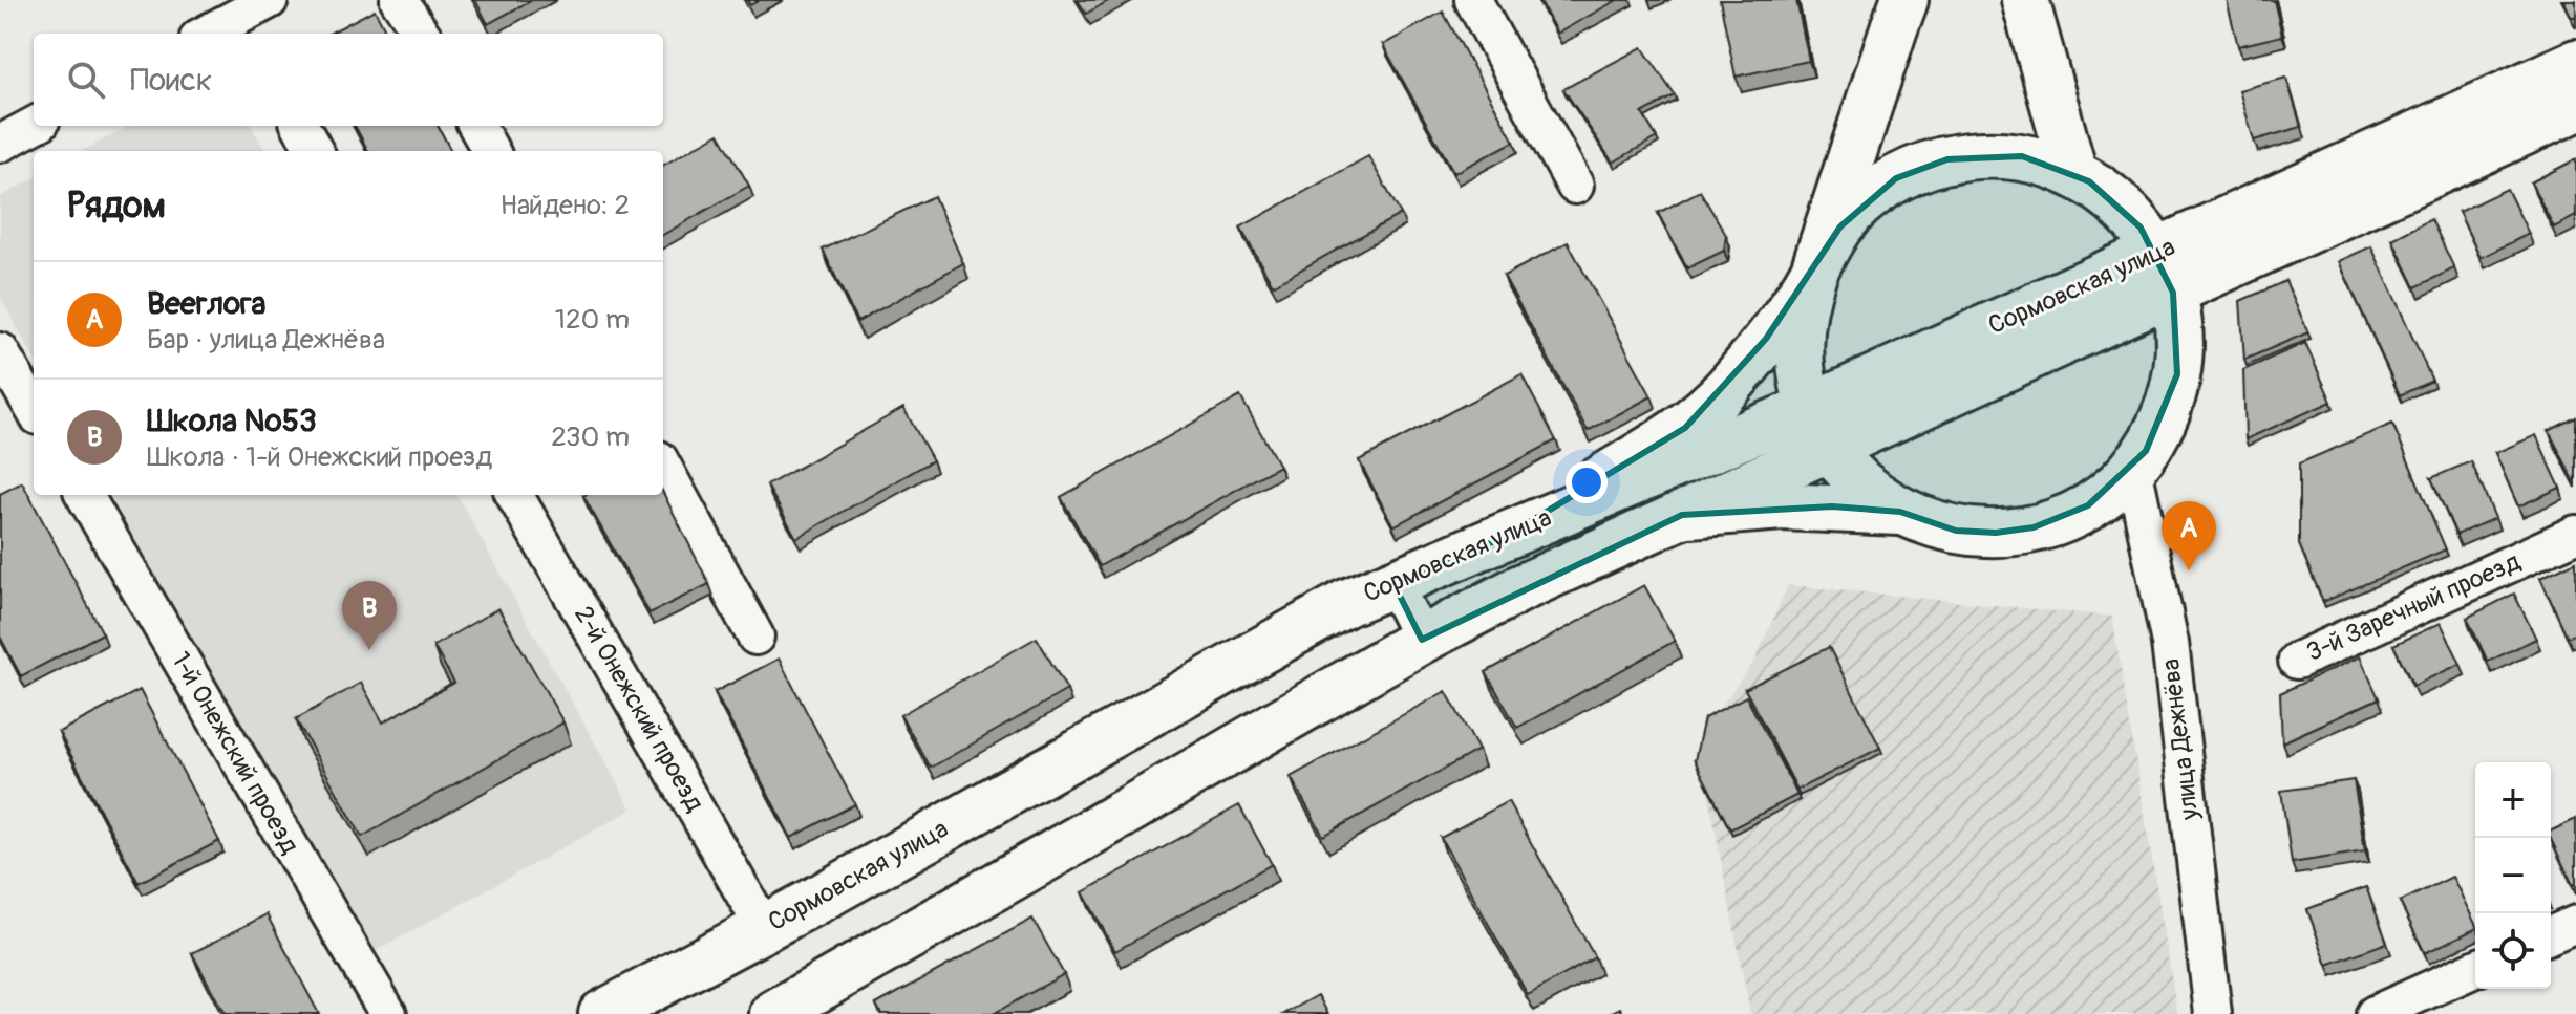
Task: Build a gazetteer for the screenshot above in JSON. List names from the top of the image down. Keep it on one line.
{"streets":{"main road":["Сормовская улица"],"street":["3-й Заречный проезд","2-й Онежский проезд","улица Дежнёва","1-й Онежский проезд"]},"crossings":[["Сормовская улица","2-й Онежский проезд"]],"page":{"search":"Поиск","heading":["Рядом","Найдено: 2"],"list":[{"mark":"A","name":"Beerлога","note":"Бар · улица Дежнёва","value":"120 m"},{"mark":"B","name":"Школа №53","note":"Школа · 1-й Онежский проезд","value":"230 m"}],"pins":["A","B"],"map_buttons":["+","−"]}}
